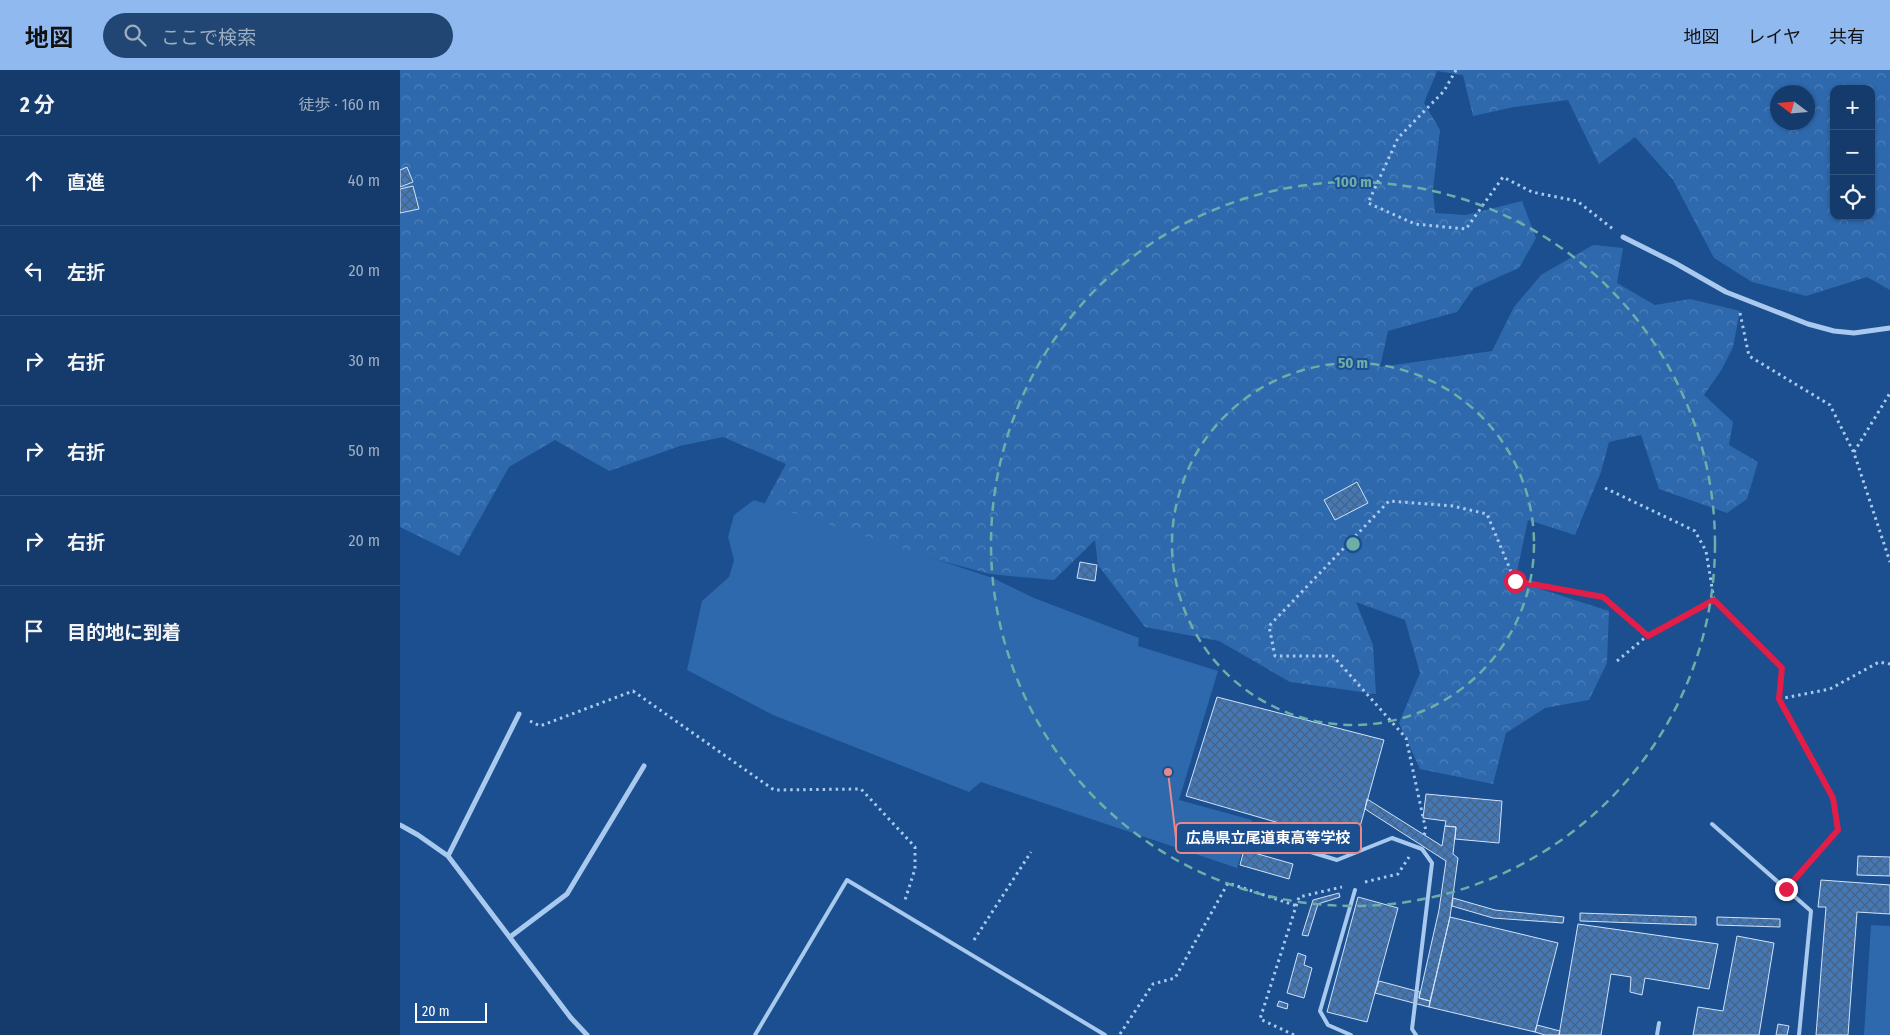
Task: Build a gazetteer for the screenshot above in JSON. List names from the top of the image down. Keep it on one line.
{"places":["広島県立尾道東高等学校"],"scale_bar":"20 m","north":"left","page":{"header":"地図","search":"ここで検索","nav":["地図","レイヤ","共有"],"heading":["2 分","徒歩 · 160 m"],"map_buttons":["+","−"],"list":[["直進","40 m"],["左折","20 m"],["右折","30 m"],["右折","50 m"],["右折","20 m"],"目的地に到着"],"scale":"20 m"},"rings":["100 m","50 m"]}
